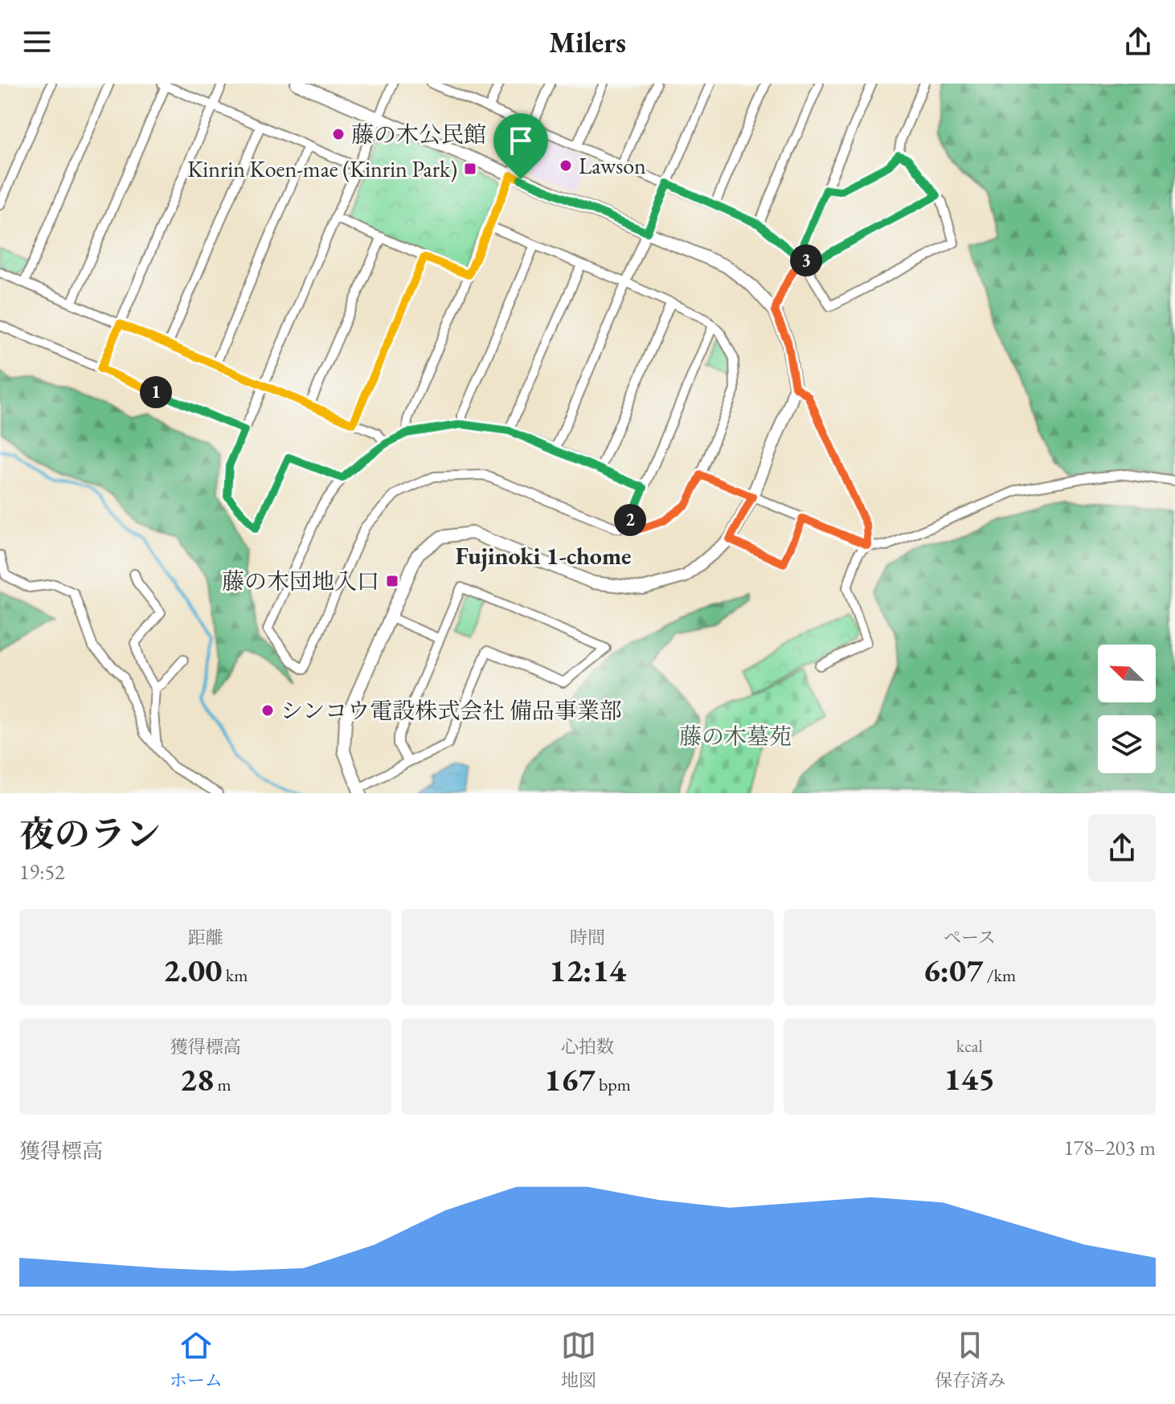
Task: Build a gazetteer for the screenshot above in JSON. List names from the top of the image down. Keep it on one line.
{"districts":["Fujinoki 1-chome"],"parks":["藤の木墓苑"],"places":{"other":["藤の木公民館","Lawson","シンコウ電設株式会社 備品事業部"],"transit":["Kinrin Koen-mae (Kinrin Park)","藤の木団地入口"]},"north":"top left","page":{"header":"Milers","pins":["3","1","2"],"heading":["夜のラン","19:52"],"stats":[["距離","2.00 km"],["時間","12:14"],["ペース","6:07 /km"],["獲得標高","28 m"],["心拍数","167 bpm"],["kcal","145"]],"chart":["獲得標高","178–203 m"],"tabs":["ホーム","地図","保存済み"]}}
